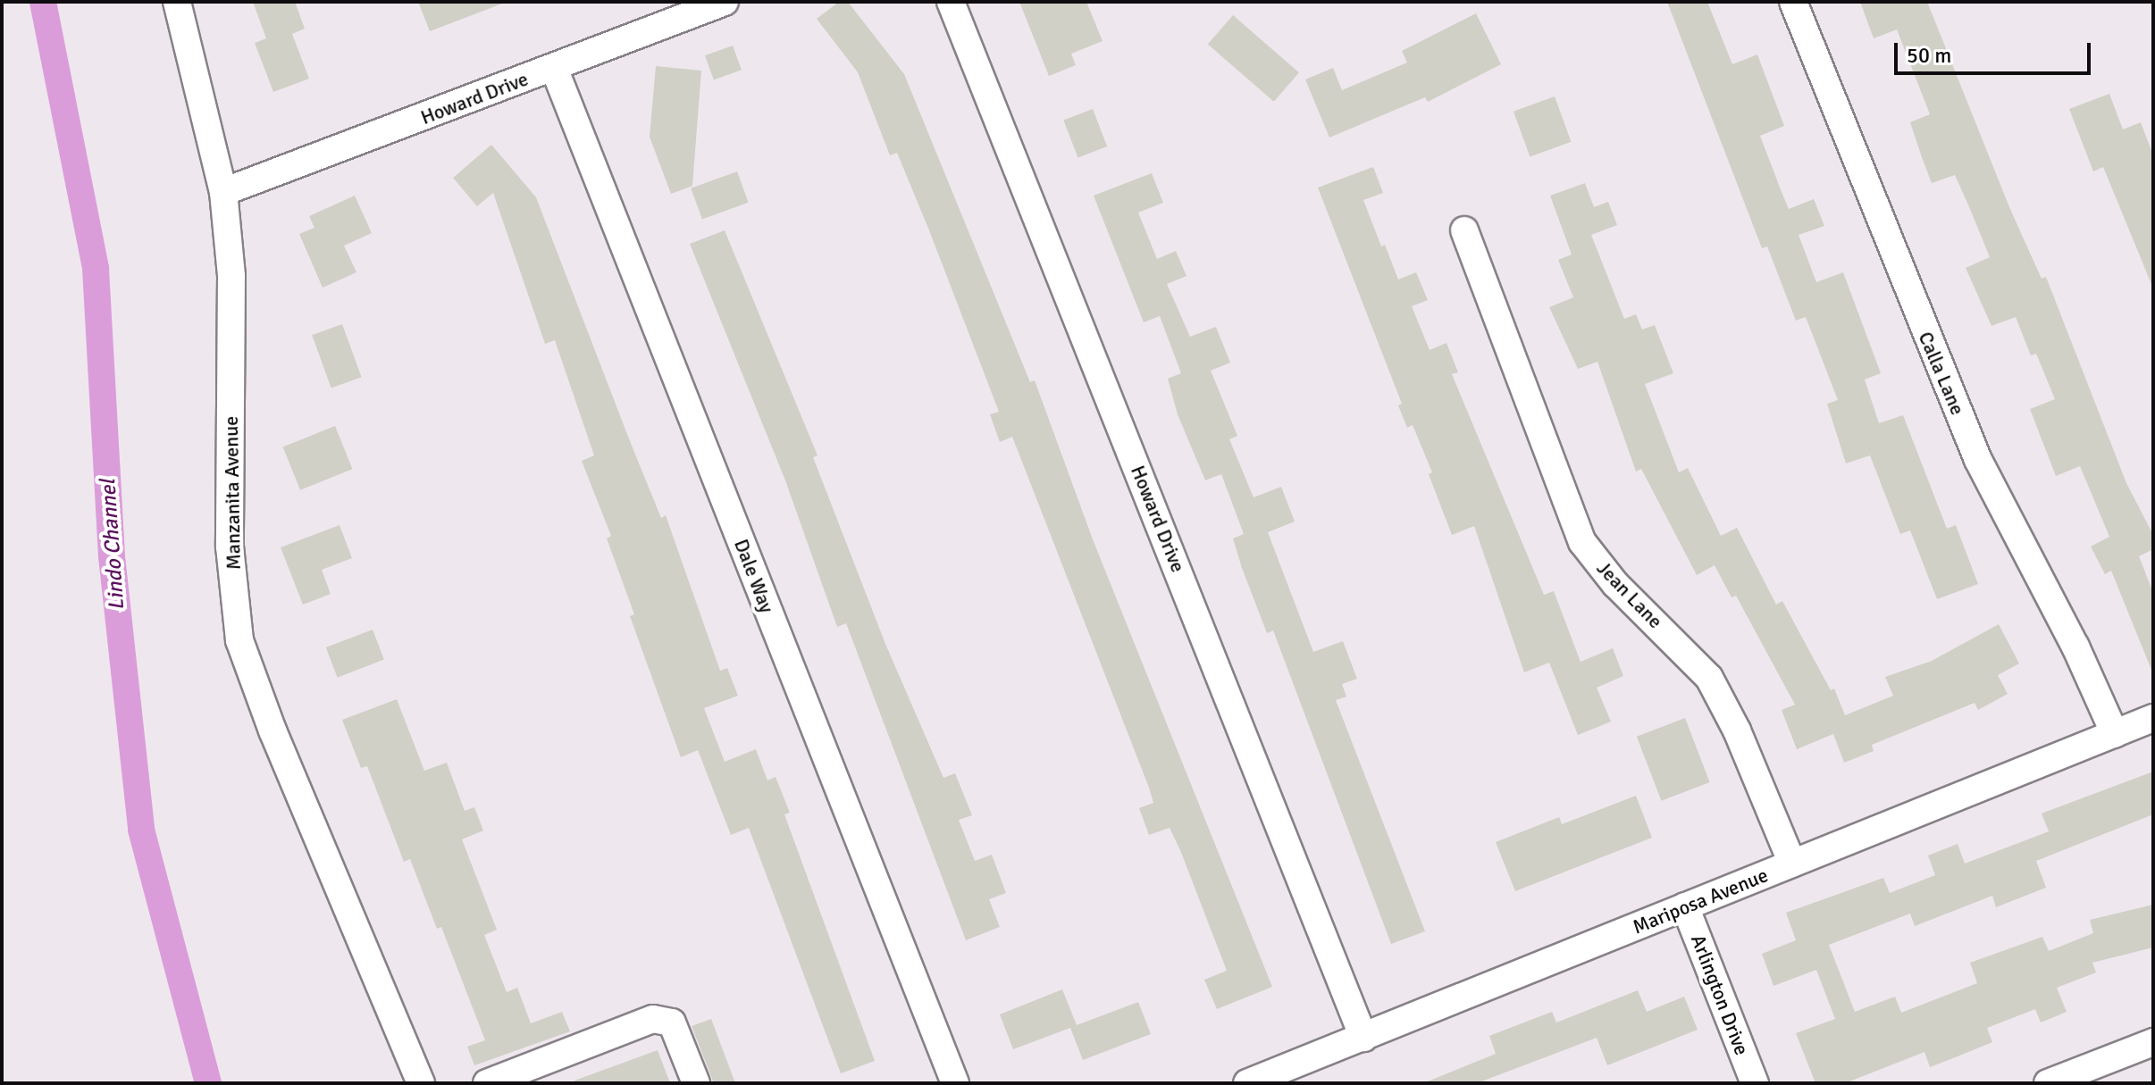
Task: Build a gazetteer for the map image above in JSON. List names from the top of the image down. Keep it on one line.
{"streets":{"street":["Howard Drive","Calla Lane","Manzanita Avenue","Dale Way","Jean Lane","Mariposa Avenue","Arlington Drive"]},"crossings":[["Howard Drive","Manzanita Avenue"],["Howard Drive","Dale Way"],["Howard Drive","Mariposa Avenue"],["Calla Lane","Mariposa Avenue"],["Jean Lane","Mariposa Avenue"],["Mariposa Avenue","Arlington Drive"]],"water":["Lindo Channel"],"scale_bar":"50 m"}
